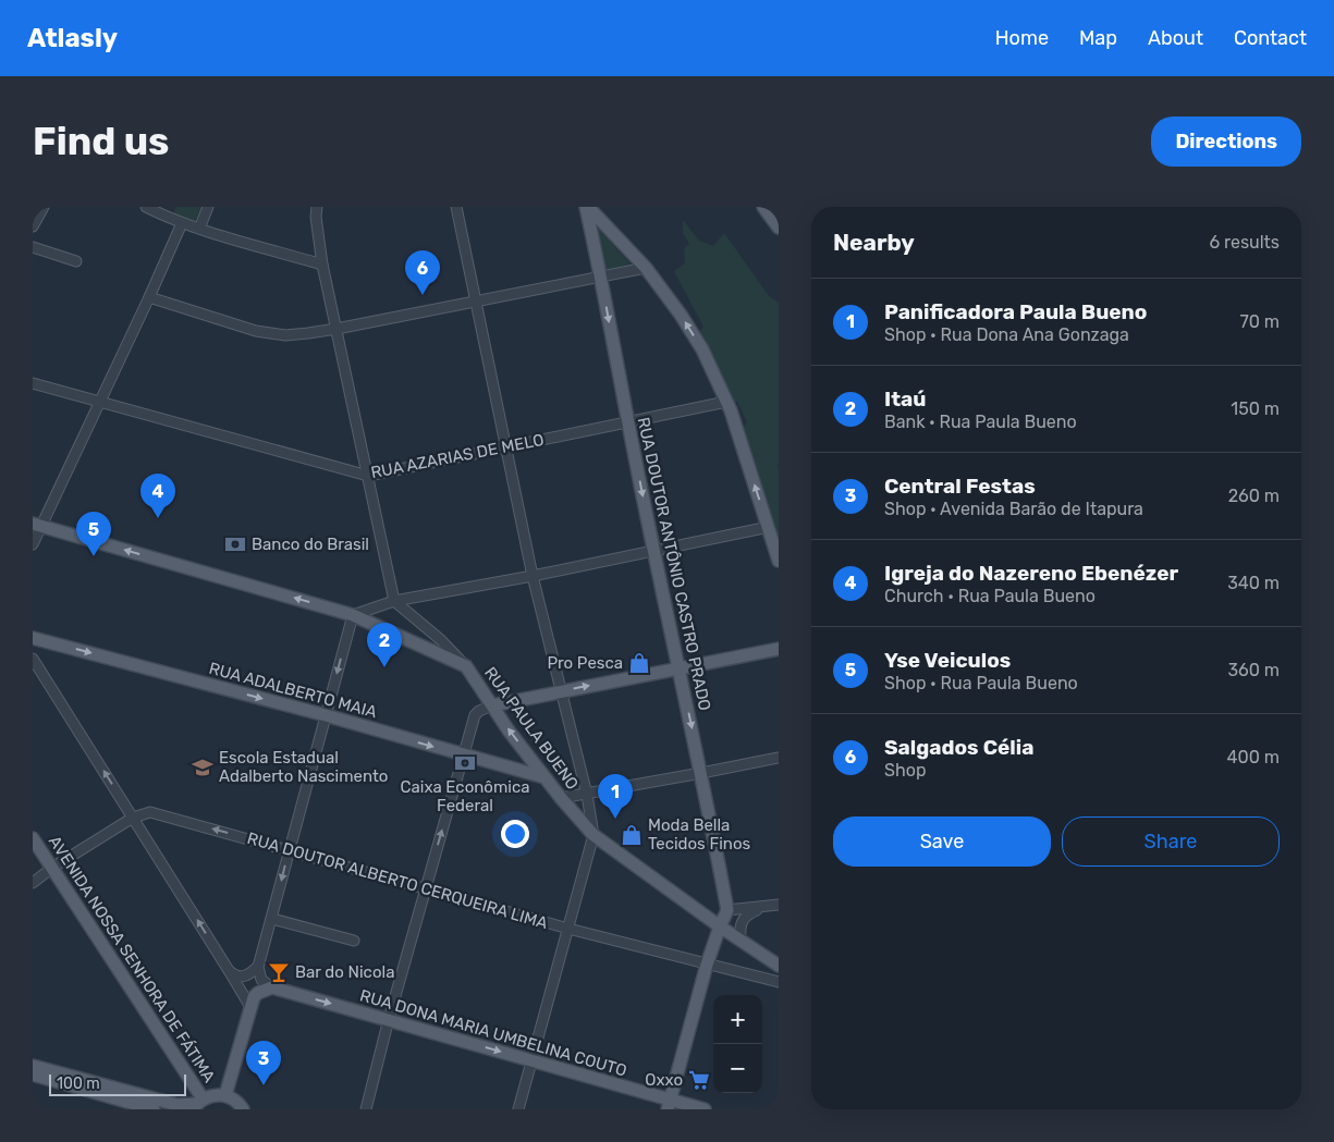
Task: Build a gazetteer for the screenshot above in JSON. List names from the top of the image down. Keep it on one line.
{"streets":{"main road":["RUA DOUTOR ANTÔNIO CASTRO PRADO","RUA ADALBERTO MAIA","RUA PAULA BUENO","AVENIDA NOSSA SENHORA DE FÁTIMA","RUA DONA MARIA UMBELINA COUTO"],"street":["RUA AZARIAS DE MELO","RUA DOUTOR ALBERTO CERQUEIRA LIMA"]},"crossings":[["RUA AZARIAS DE MELO","RUA DOUTOR ANTÔNIO CASTRO PRADO"],["RUA ADALBERTO MAIA","RUA PAULA BUENO"],["RUA DOUTOR ALBERTO CERQUEIRA LIMA","AVENIDA NOSSA SENHORA DE FÁTIMA"]],"one_way":["RUA ADALBERTO MAIA","RUA PAULA BUENO","RUA DONA MARIA UMBELINA COUTO"],"places":{"bank":["Banco do Brasil","Caixa Econômica Federal"],"shop":["Pro Pesca","Moda Bella Tecidos Finos"],"school or university":["Escola Estadual Adalberto Nascimento"],"bar":["Bar do Nicola"],"supermarket":["Oxxo"]},"scale_bar":"100 m","page":{"header":"Atlasly","nav":["Home","Map","About","Contact"],"buttons":["Directions",["Save","Share"]],"title":"Find us","heading":["Nearby","6 results"],"pins":["6","4","5","2","1","3"],"list":[{"mark":"1","name":"Panificadora Paula Bueno","note":"Shop · Rua Dona Ana Gonzaga","value":"70 m"},{"mark":"2","name":"Itaú","note":"Bank · Rua Paula Bueno","value":"150 m"},{"mark":"3","name":"Central Festas","note":"Shop · Avenida Barão de Itapura","value":"260 m"},{"mark":"4","name":"Igreja do Nazereno Ebenézer","note":"Church · Rua Paula Bueno","value":"340 m"},{"mark":"5","name":"Yse Veiculos","note":"Shop · Rua Paula Bueno","value":"360 m"},{"mark":"6","name":"Salgados Célia","note":"Shop","value":"400 m"}],"map_buttons":["+","−"],"scale":"100 m"}}
